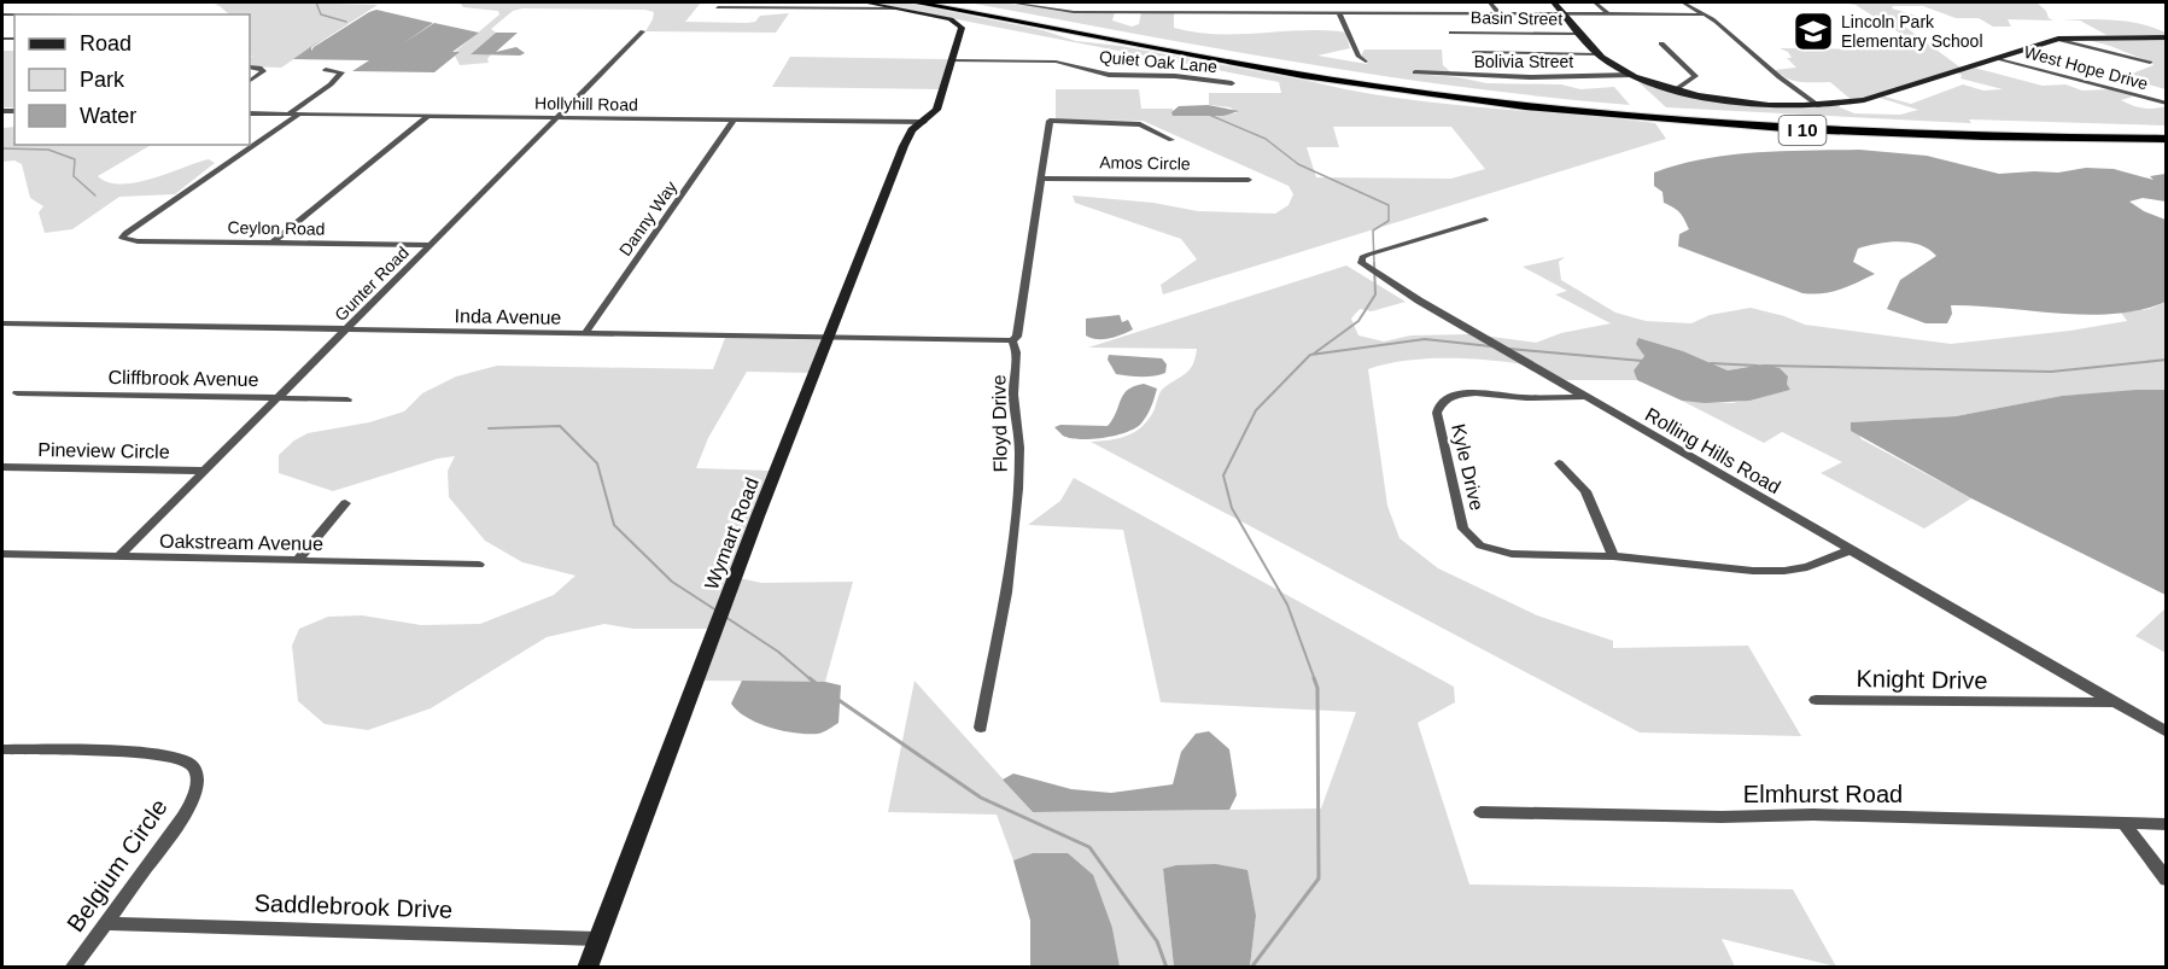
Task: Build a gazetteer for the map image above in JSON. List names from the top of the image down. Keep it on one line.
{"streets":{"highway":["I 10"],"street":["Basin Street","Quiet Oak Lane","Bolivia Street","West Hope Drive","Hollyhill Road","Amos Circle","Danny Way","Ceylon Road","Gunter Road","Inda Avenue","Cliffbrook Avenue","Floyd Drive","Pineview Circle","Rolling Hills Road","Kyle Drive","Wymart Road","Oakstream Avenue","Knight Drive","Elmhurst Road","Belgium Circle","Saddlebrook Drive"]},"crossings":[["Basin Street","West Hope Drive"],["Quiet Oak Lane","Wymart Road"],["Bolivia Street","West Hope Drive"],["Hollyhill Road","Danny Way"],["Hollyhill Road","Ceylon Road"],["Hollyhill Road","Gunter Road"],["Hollyhill Road","Wymart Road"],["Amos Circle","Floyd Drive"],["Danny Way","Inda Avenue"],["Ceylon Road","Gunter Road"],["Gunter Road","Inda Avenue"],["Gunter Road","Cliffbrook Avenue"],["Gunter Road","Pineview Circle"],["Gunter Road","Oakstream Avenue"],["Inda Avenue","Floyd Drive"],["Inda Avenue","Wymart Road"],["Rolling Hills Road","Kyle Drive"],["Rolling Hills Road","Knight Drive"],["Wymart Road","Saddlebrook Drive"],["Belgium Circle","Saddlebrook Drive"]],"places":{"school or university":["Lincoln Park Elementary School"]},"legend":["Road","Park","Water"]}
